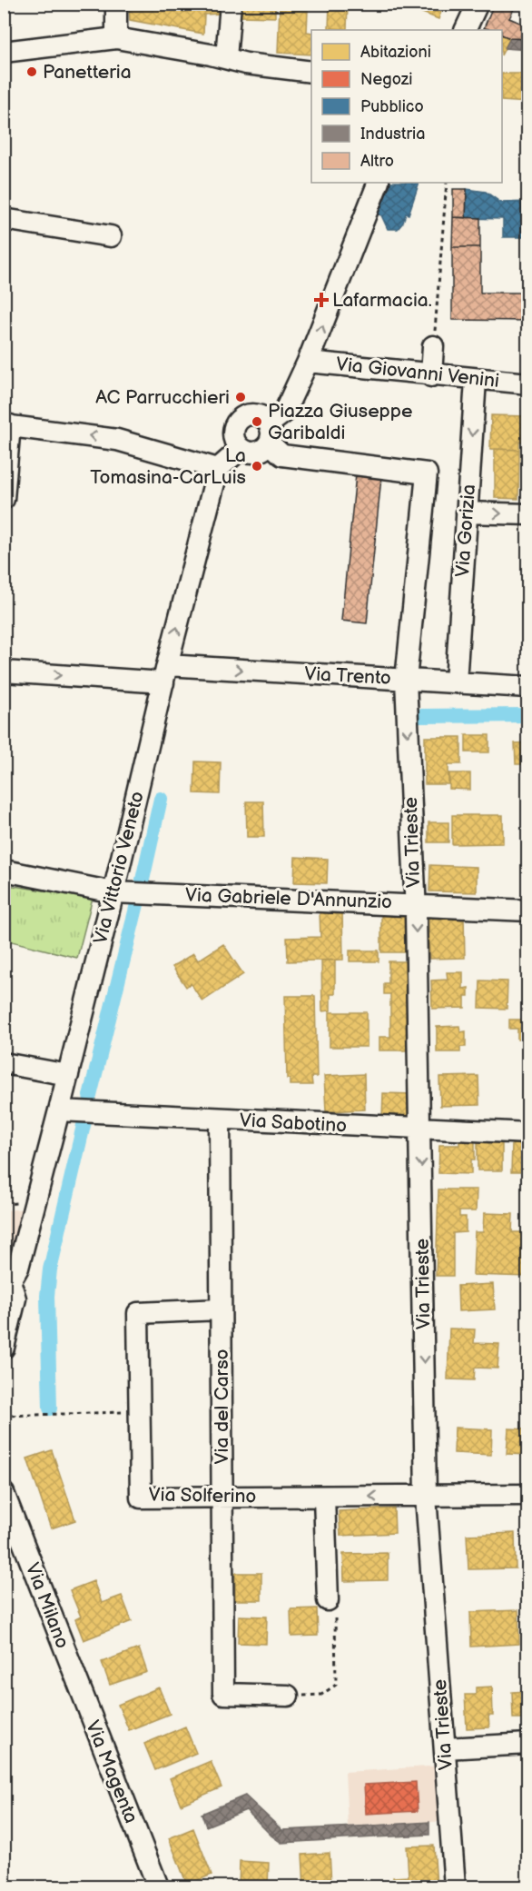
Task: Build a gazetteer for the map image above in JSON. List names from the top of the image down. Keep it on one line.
{"streets":{"street":["Via Giovanni Venini","Via Gorizia","Via Trento","Via Trieste","Via Vittorio Veneto","Via Gabriele D'Annunzio","Via Sabotino","Via del Carso","Via Solferino","Via Milano","Via Magenta"]},"crossings":[["Via Giovanni Venini","Via Gorizia"],["Via Gorizia","Via Trento"],["Via Trento","Via Trieste"],["Via Trento","Via Vittorio Veneto"],["Via Trieste","Via Gabriele D'Annunzio"],["Via Trieste","Via Sabotino"],["Via Trieste","Via Solferino"],["Via Vittorio Veneto","Via Gabriele D'Annunzio"],["Via Vittorio Veneto","Via Sabotino"],["Via Sabotino","Via del Carso"],["Via del Carso","Via Solferino"],["Via Milano","Via Magenta"]],"one_way":["Via Gorizia","Via Trento","Via Trieste"],"places":{"other":["Panetteria","AC Parrucchieri","Piazza Giuseppe Garibaldi","La Tomasina-CarLuis"],"health":["Lafarmacia."]},"legend":["Abitazioni","Negozi","Pubblico","Industria","Altro"]}
